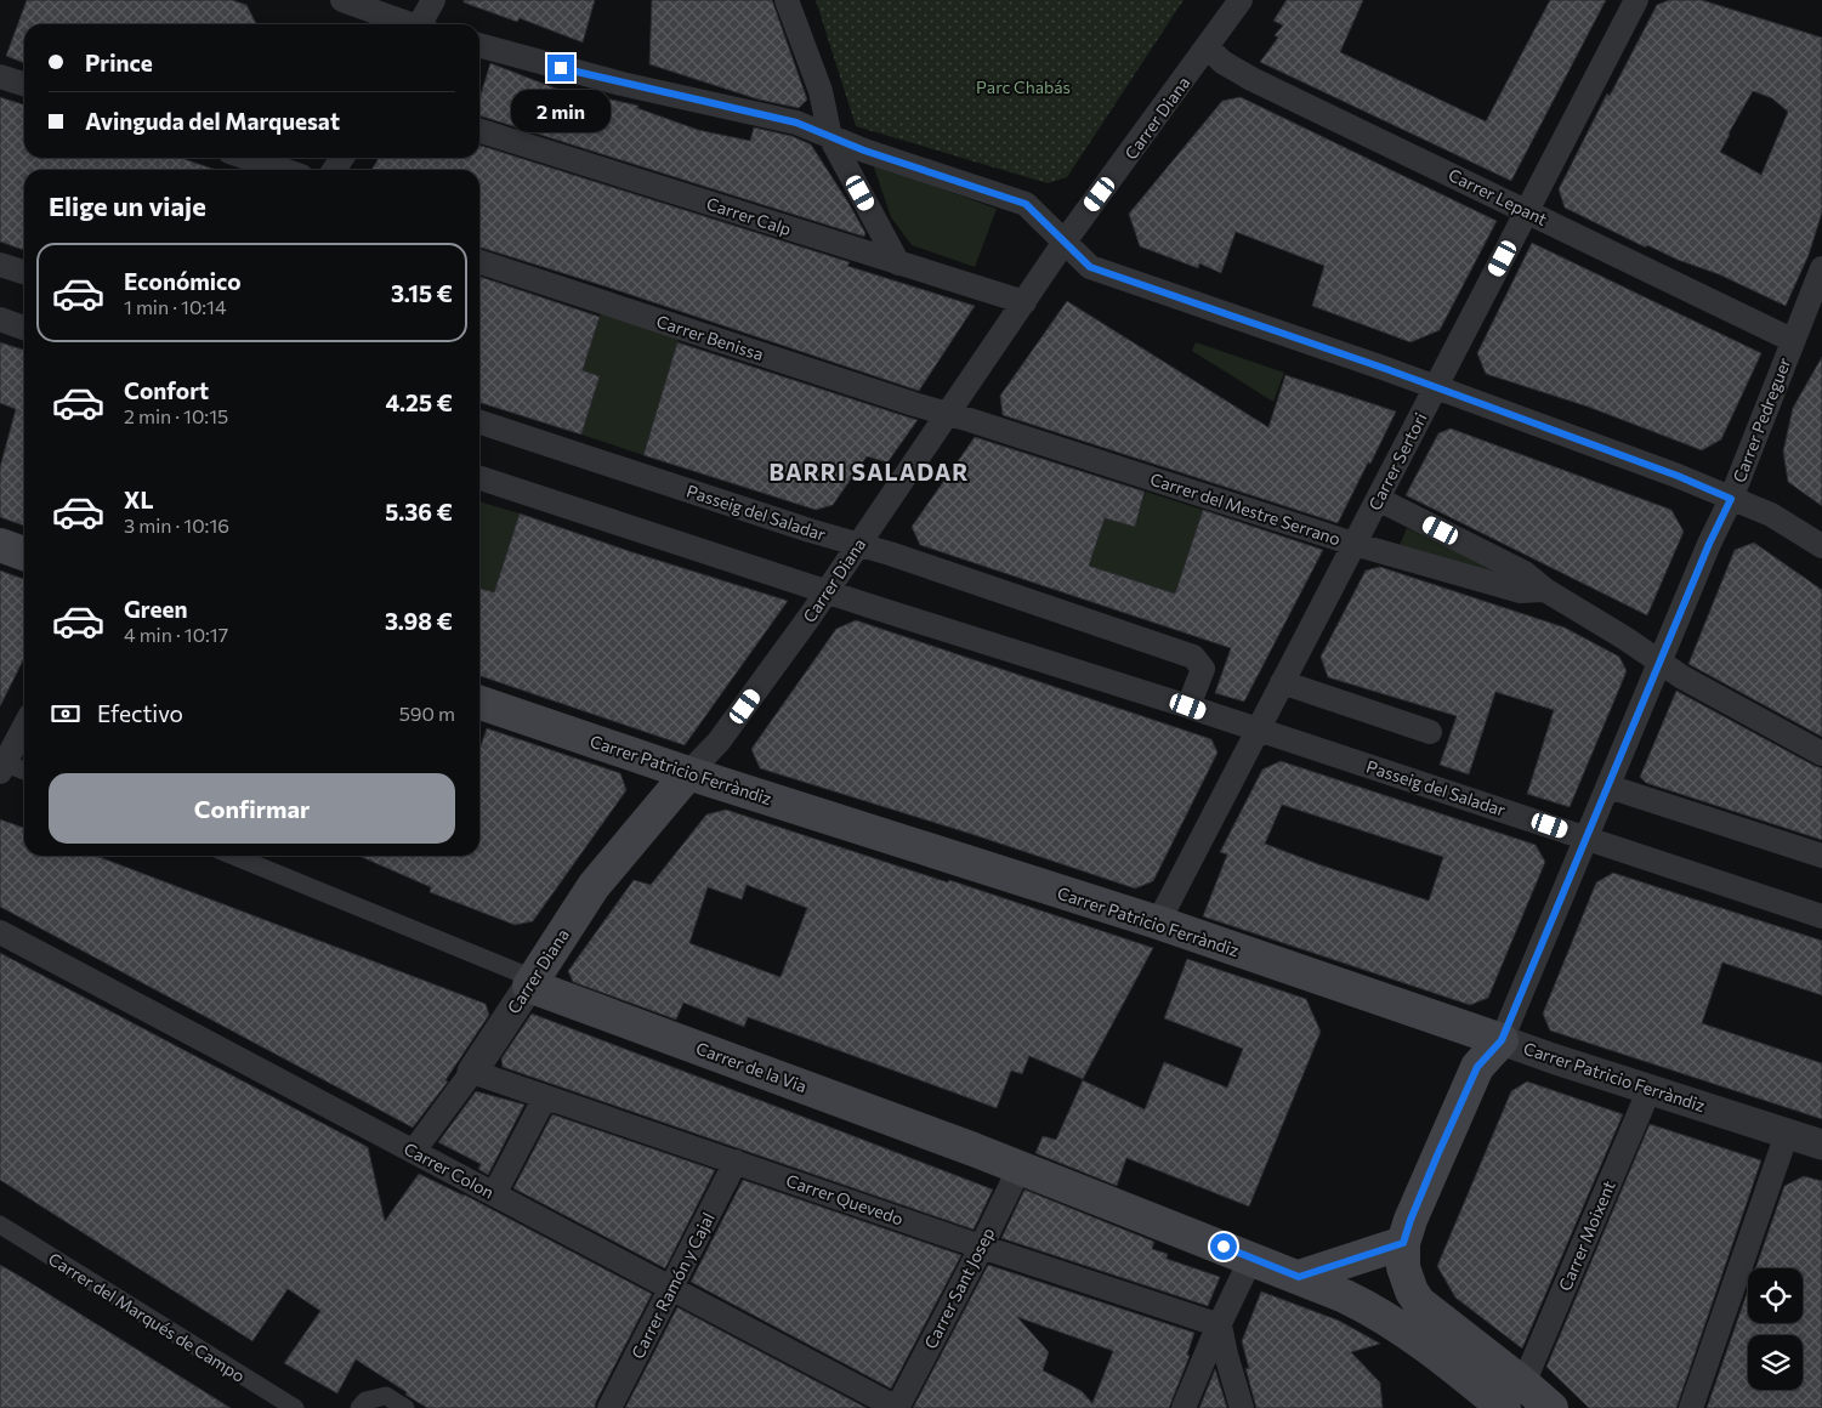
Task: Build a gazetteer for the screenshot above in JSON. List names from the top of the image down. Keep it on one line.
{"streets":{"main road":["Carrer Diana","Carrer Patricio Ferràndiz","Carrer de la Via"],"street":["Carrer Lepant","Carrer Calp","Carrer Benissa","Carrer Pedreguer","Carrer Sertori","Carrer del Mestre Serrano","Passeig del Saladar","Carrer Colon","Carrer Quevedo","Carrer Moixent","Carrer Ramón y Cajal","Carrer Sant Josep","Carrer del Marqués de Campo"]},"crossings":[["Carrer Diana","Carrer Lepant"],["Carrer Diana","Carrer Calp"],["Carrer Diana","Carrer Benissa"],["Carrer Diana","Carrer del Mestre Serrano"],["Carrer Diana","Passeig del Saladar"],["Carrer Diana","Carrer Patricio Ferràndiz"],["Carrer Diana","Carrer de la Via"],["Carrer Diana","Carrer Colon"],["Carrer Diana","Carrer Quevedo"],["Carrer Lepant","Carrer Pedreguer"],["Carrer Lepant","Carrer Sertori"],["Carrer Benissa","Carrer del Mestre Serrano"],["Carrer Pedreguer","Carrer del Mestre Serrano"],["Carrer Pedreguer","Passeig del Saladar"],["Carrer Pedreguer","Carrer Patricio Ferràndiz"],["Carrer Sertori","Carrer del Mestre Serrano"],["Carrer Sertori","Passeig del Saladar"],["Carrer Sertori","Carrer Patricio Ferràndiz"],["Carrer Patricio Ferràndiz","Carrer Moixent"],["Carrer de la Via","Carrer Sant Josep"],["Carrer Colon","Carrer Ramón y Cajal"],["Carrer Colon","Carrer Sant Josep"],["Carrer Quevedo","Carrer Ramón y Cajal"],["Carrer Quevedo","Carrer Sant Josep"]],"districts":["BARRI SALADAR"],"parks":["Parc Chabás"],"page":{"banner":["Prince","Avinguda del Marquesat"],"bubble":"2 min","heading":"Elige un viaje","list":[{"name":"Económico","note":"1 min · 10:14","value":"3.15 €"},{"name":"Confort","note":"2 min · 10:15","value":"4.25 €"},{"name":"XL","note":"3 min · 10:16","value":"5.36 €"},{"name":"Green","note":"4 min · 10:17","value":"3.98 €"}],"pay":["Efectivo","590 m"],"buttons":"Confirmar"}}
